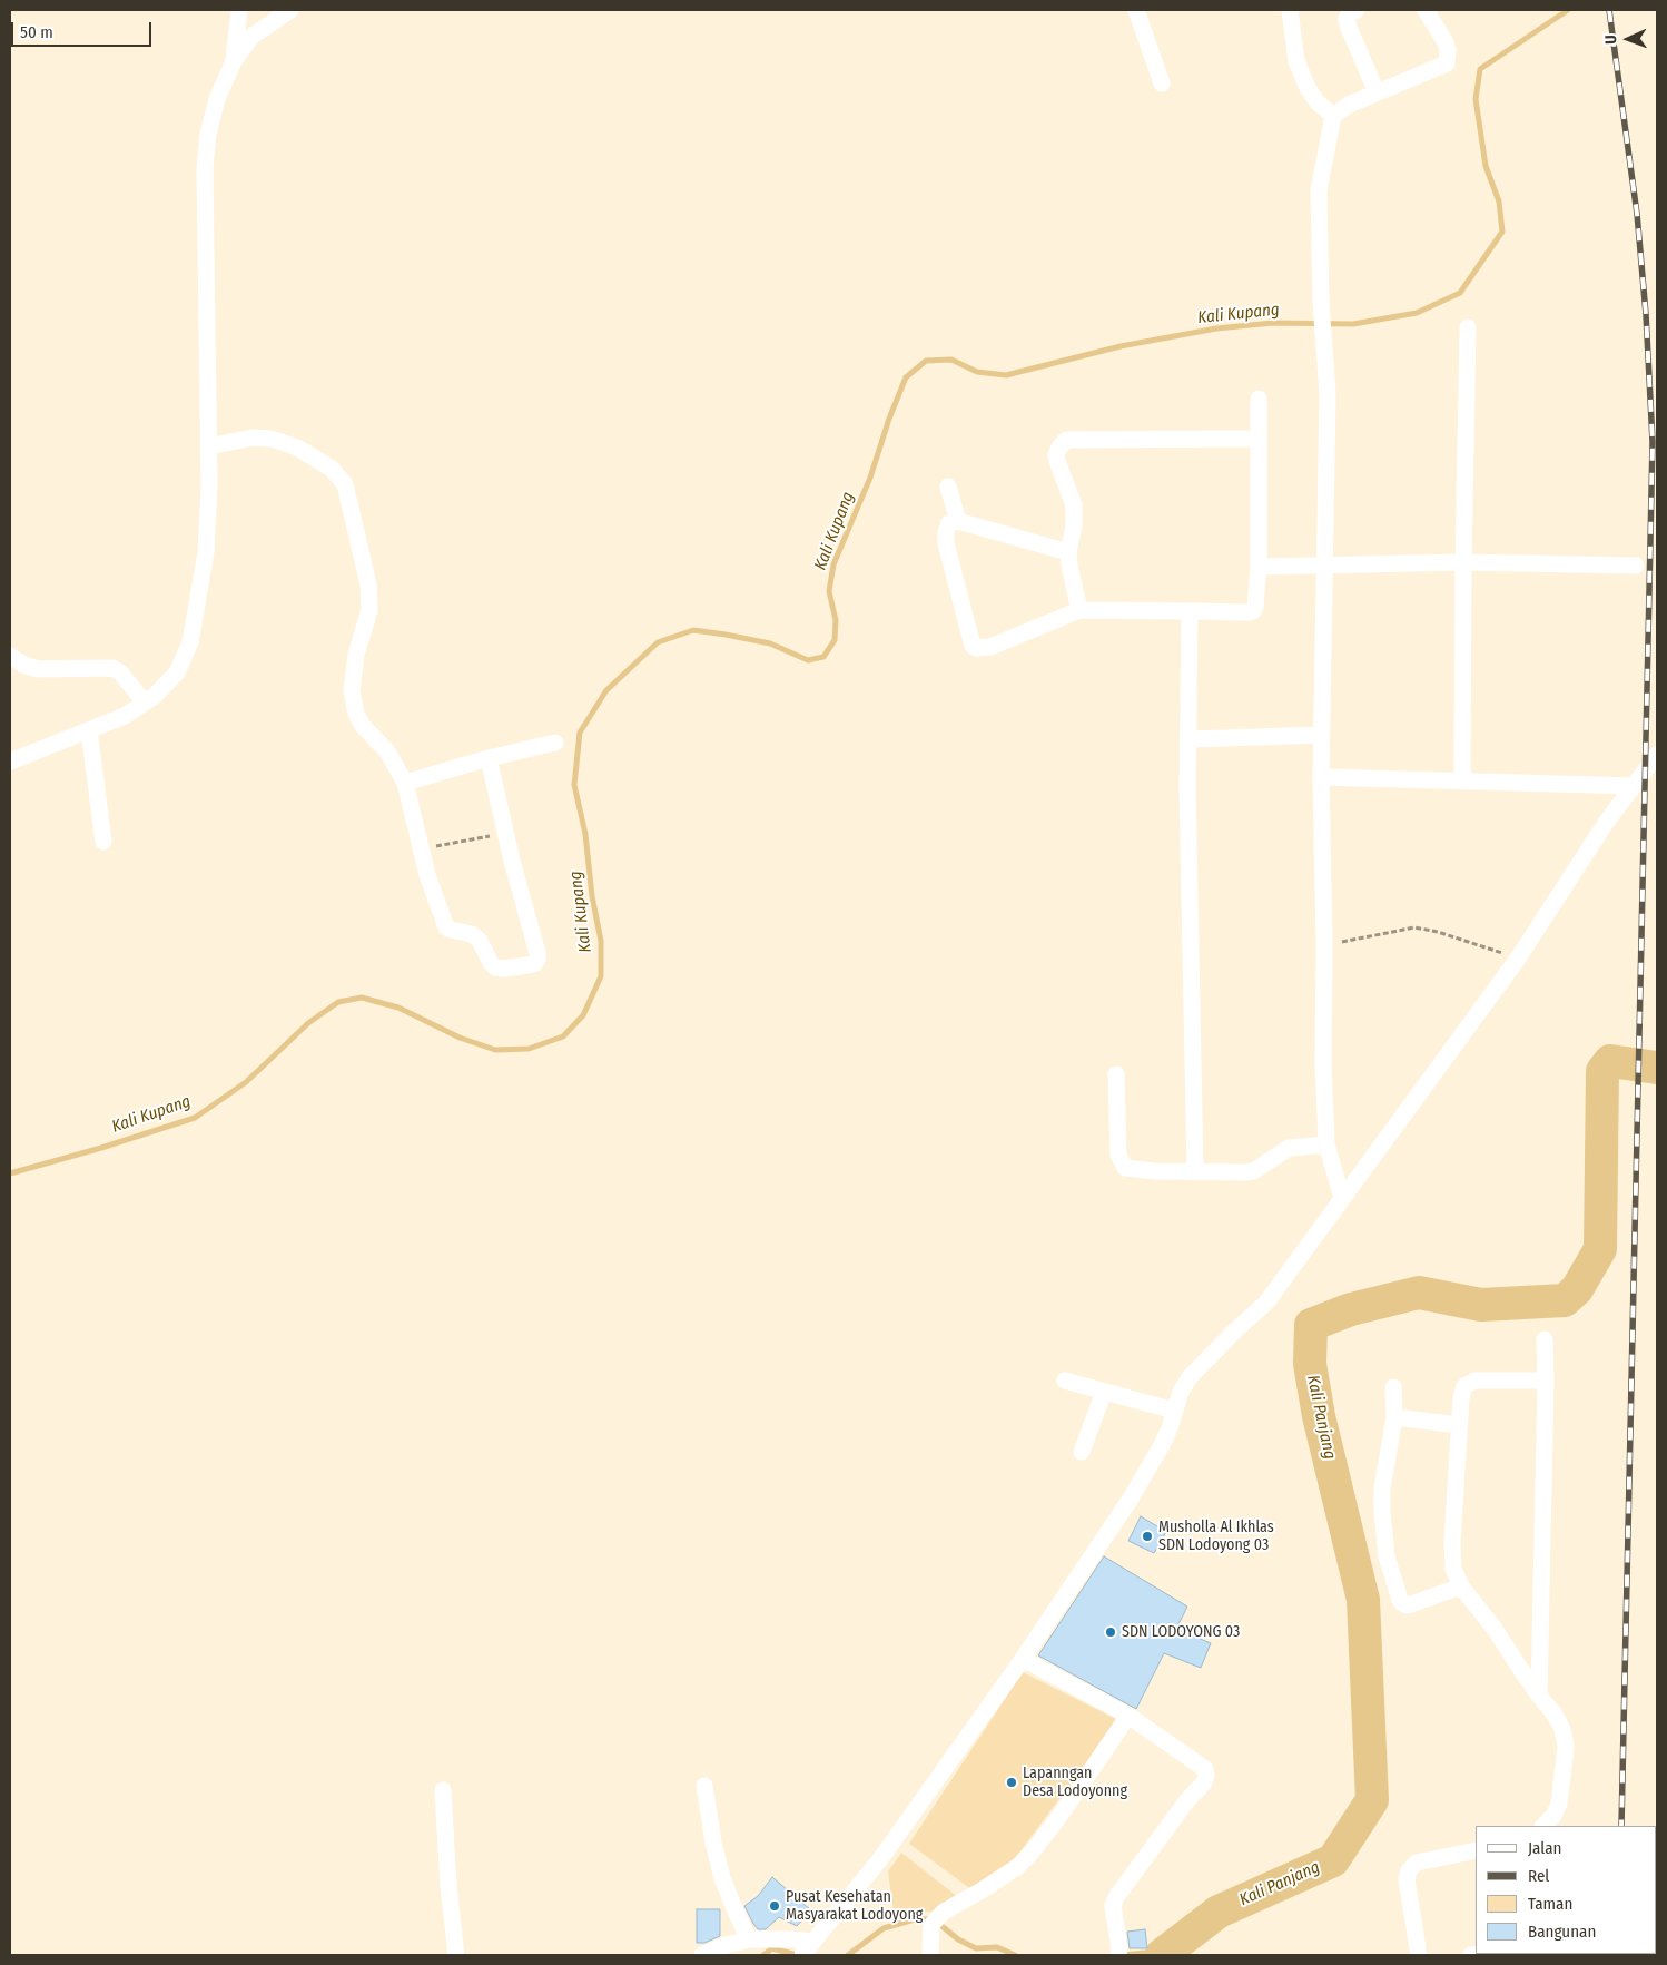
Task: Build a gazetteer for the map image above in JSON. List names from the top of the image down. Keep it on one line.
{"water":["Kali Kupang","Kali Panjang"],"places":["Musholla Al Ikhlas SDN Lodoyong 03","SDN LODOYONG 03","Lapanngan Desa Lodoyonng","Pusat Kesehatan Masyarakat Lodoyong"],"legend":["Jalan","Rel","Taman","Bangunan"],"scale_bar":"50 m","north":"left"}
